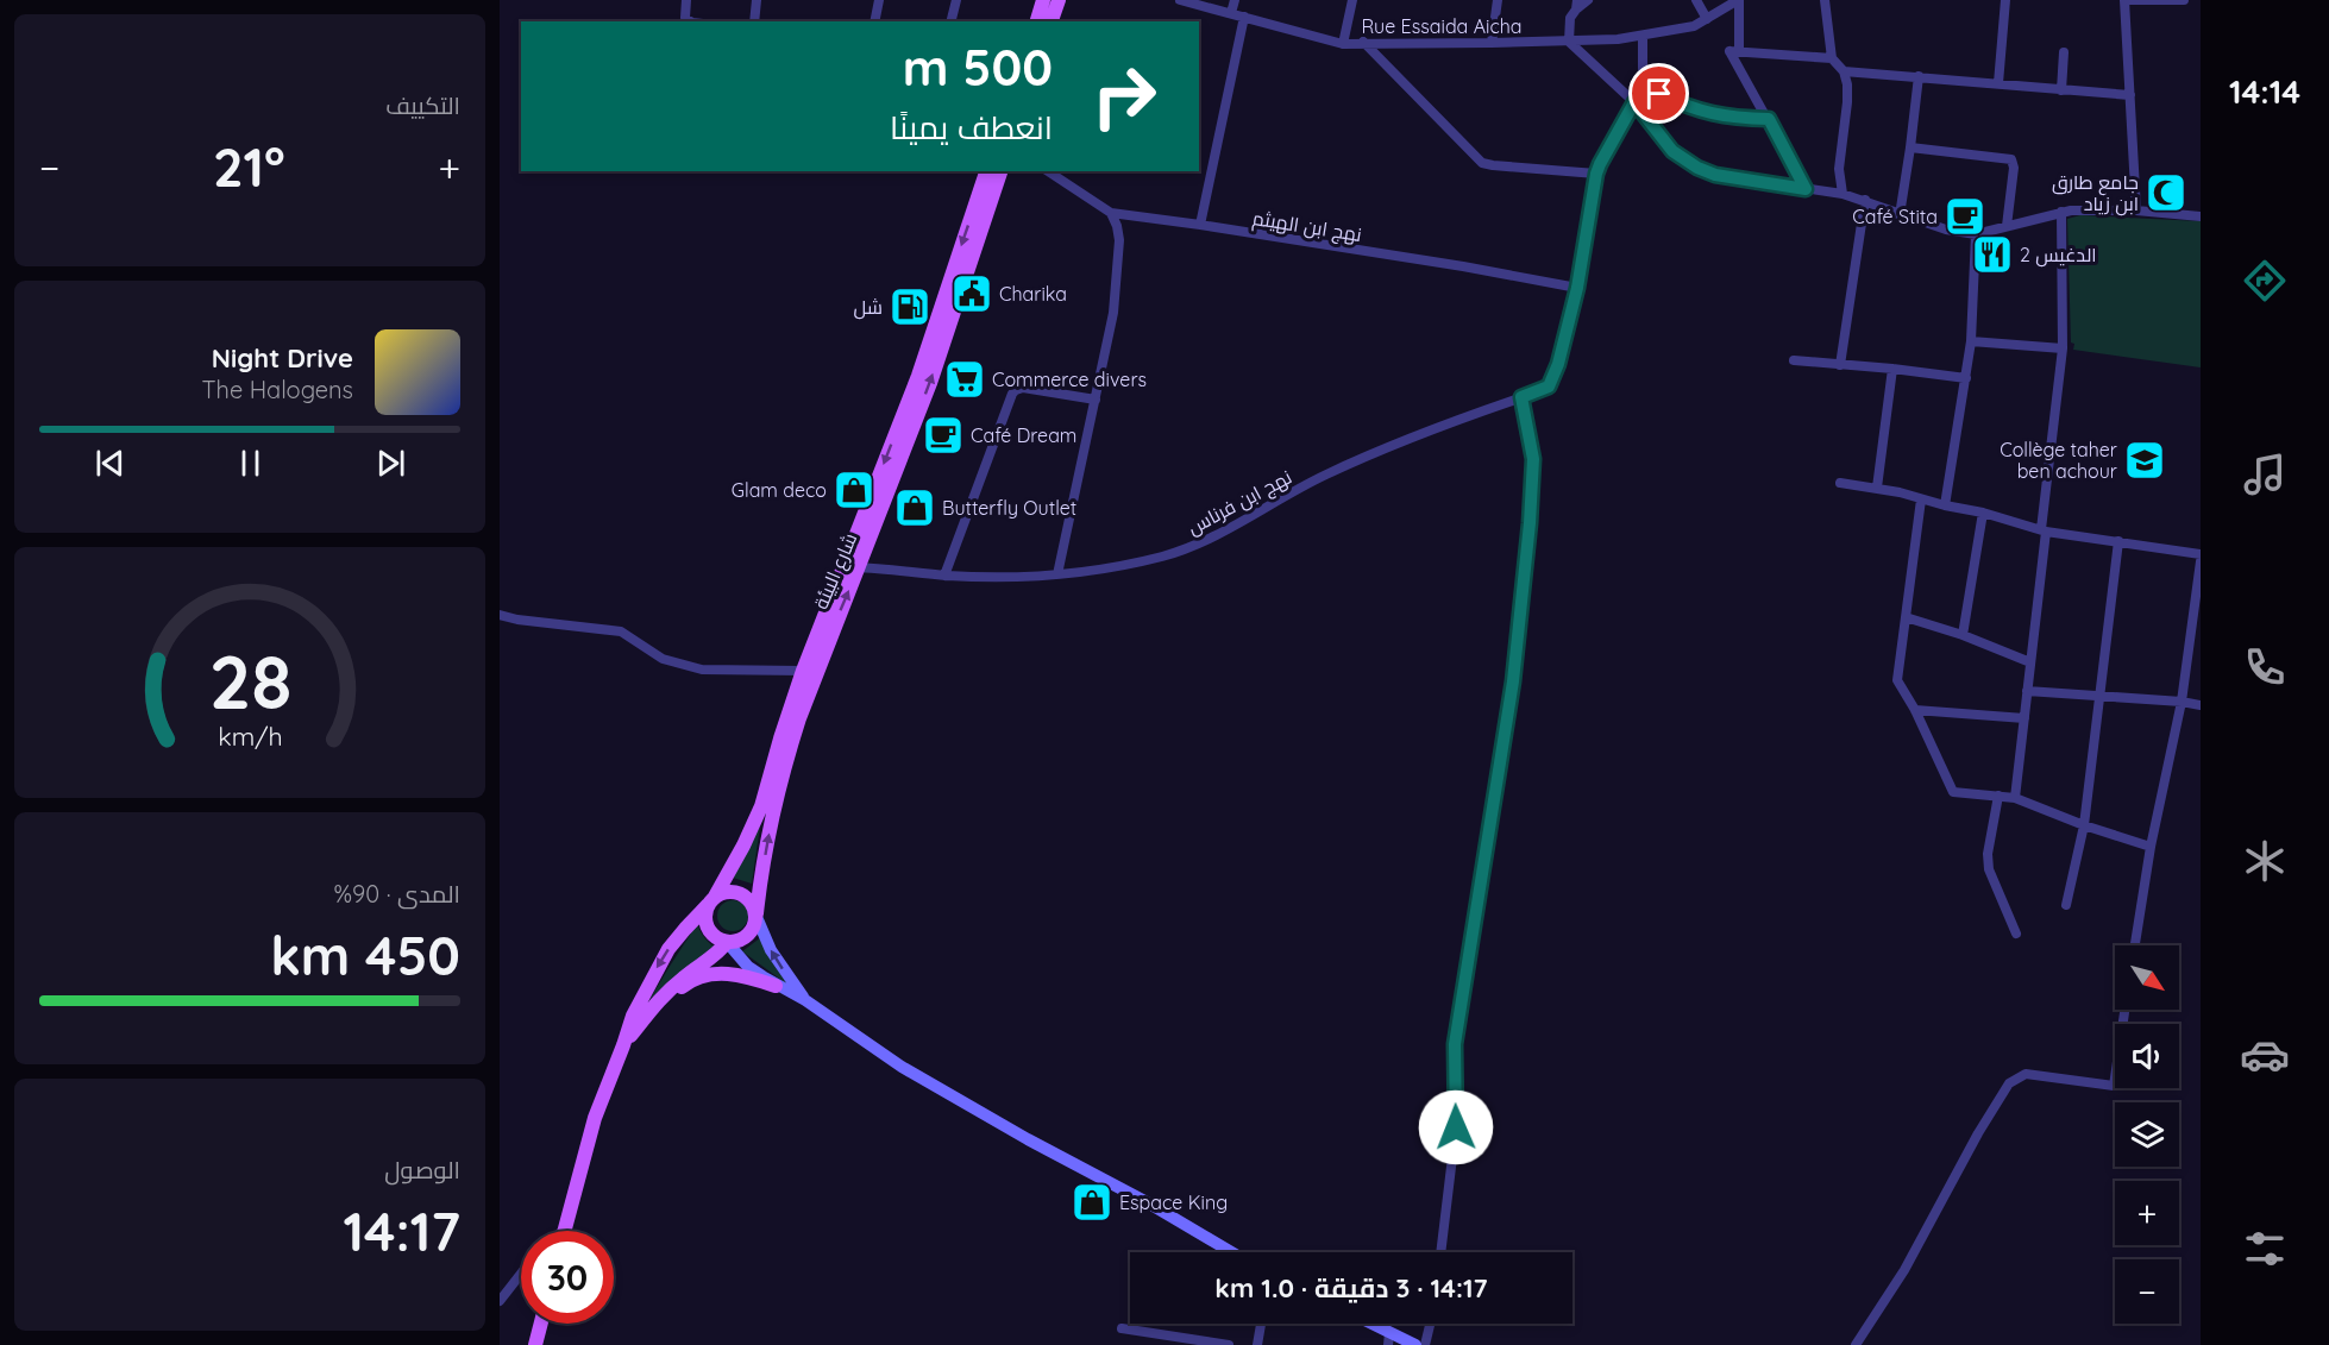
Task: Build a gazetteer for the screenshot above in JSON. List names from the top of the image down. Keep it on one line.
{"streets":{"main road":["شارع البيئة"],"street":["Rue Essaida Aicha","نهج ابن الهيثم","نهج ابن فرناس"]},"crossings":[["نهج ابن الهيثم","نهج ابن فرناس"],["نهج ابن فرناس","شارع البيئة"]],"places":{"mosque":["جامع طارق ابن زياد"],"cafe":["Café Stita","Café Dream"],"restaurant":["الدغيس 2"],"public building":["Charika"],"fuel station":["شل"],"supermarket":["Commerce divers"],"school or university":["Collège taher ben achour"],"shop":["Glam deco","Butterfly Outlet","Espace King"]},"north":"bottom right","page":{"tabs":"14:14","tile":["التكييف",["المدى · 90%","450 km"],["الوصول","14:17"]],"turn":["500 m","انعطف يمينًا"],"heat":["−","21°","+"],"song":["Night Drive","The Halogens"],"map_buttons":["+","−"],"limit":"30","trip":"14:17 · 3 دقيقة · 1.0 km","gauge":["28","km/h"]}}
